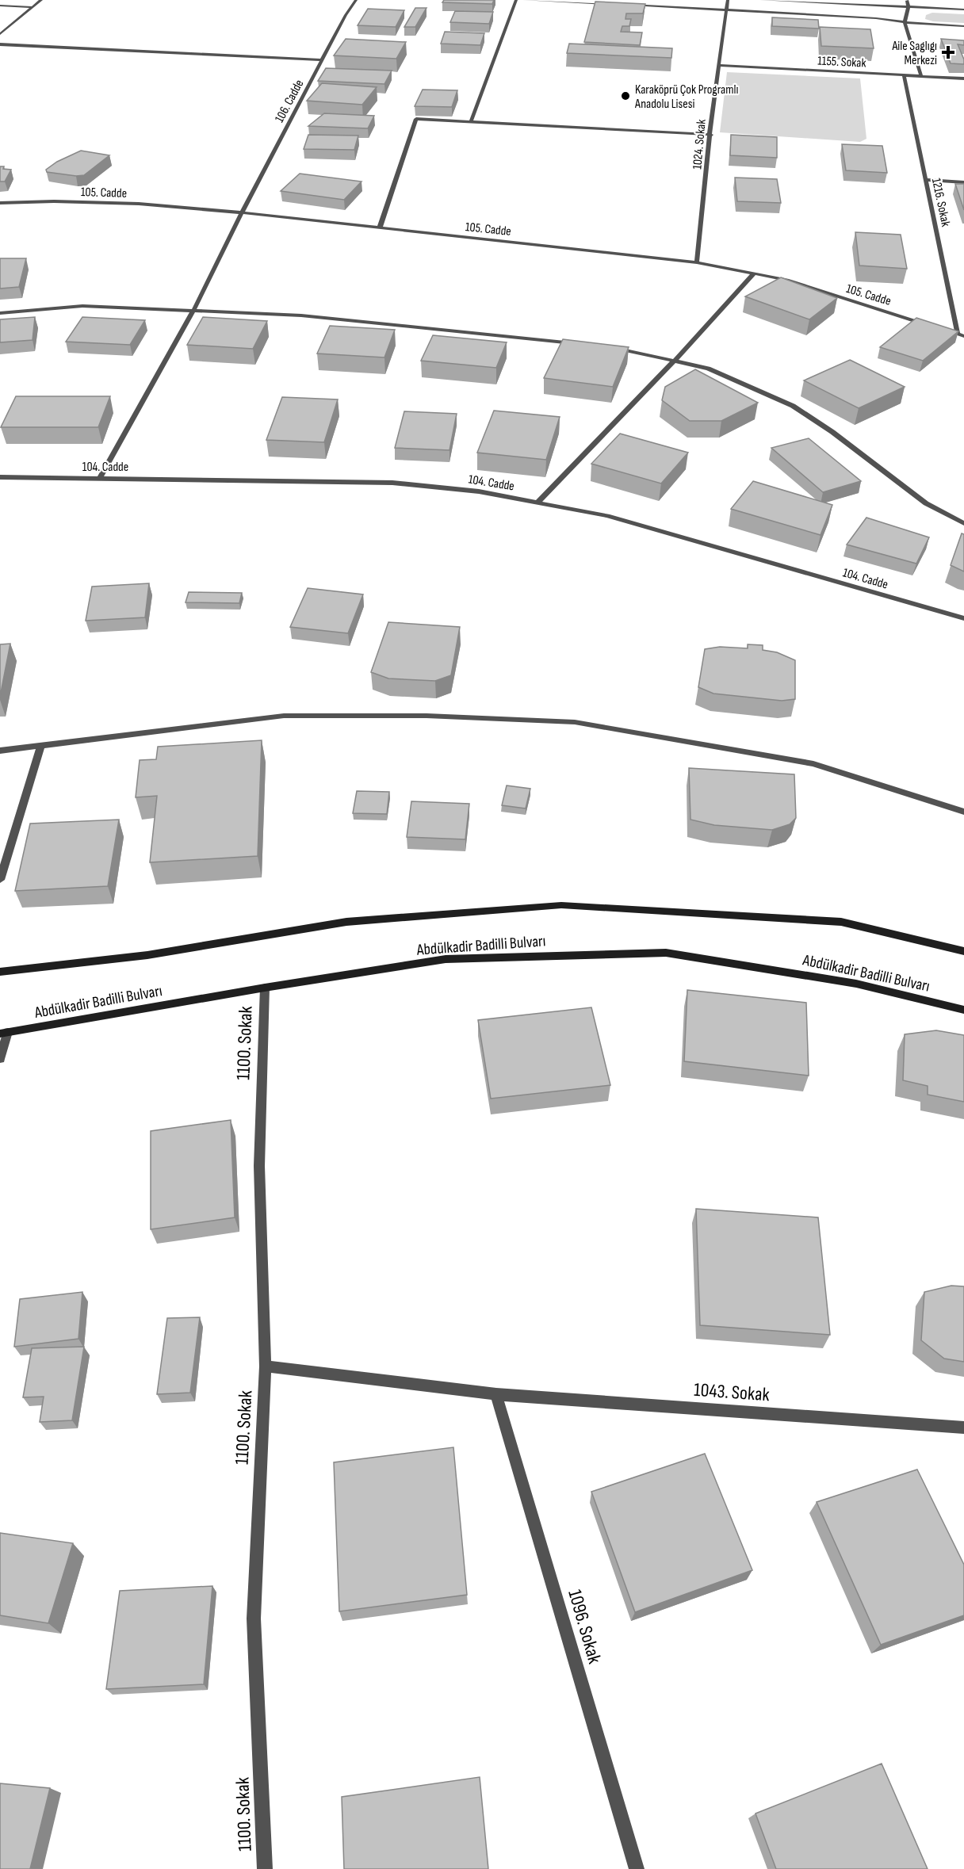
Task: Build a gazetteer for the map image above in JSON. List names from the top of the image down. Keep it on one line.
{"streets":{"main road":["Abdülkadir Badilli Bulvarı"],"street":["1155. Sokak","106. Cadde","1024. Sokak","105. Cadde","1216. Sokak","104. Cadde","1100. Sokak","1043. Sokak","1096. Sokak"]},"crossings":[["1155. Sokak","1024. Sokak"],["1155. Sokak","1216. Sokak"],["106. Cadde","105. Cadde"],["106. Cadde","104. Cadde"],["1024. Sokak","105. Cadde"],["Abdülkadir Badilli Bulvarı","1100. Sokak"],["1100. Sokak","1043. Sokak"],["1043. Sokak","1096. Sokak"]],"places":{"health":["Aile Saglıgı Merkezi"],"other":["Karaköprü Çok Programlı Anadolu Lisesi"]}}
